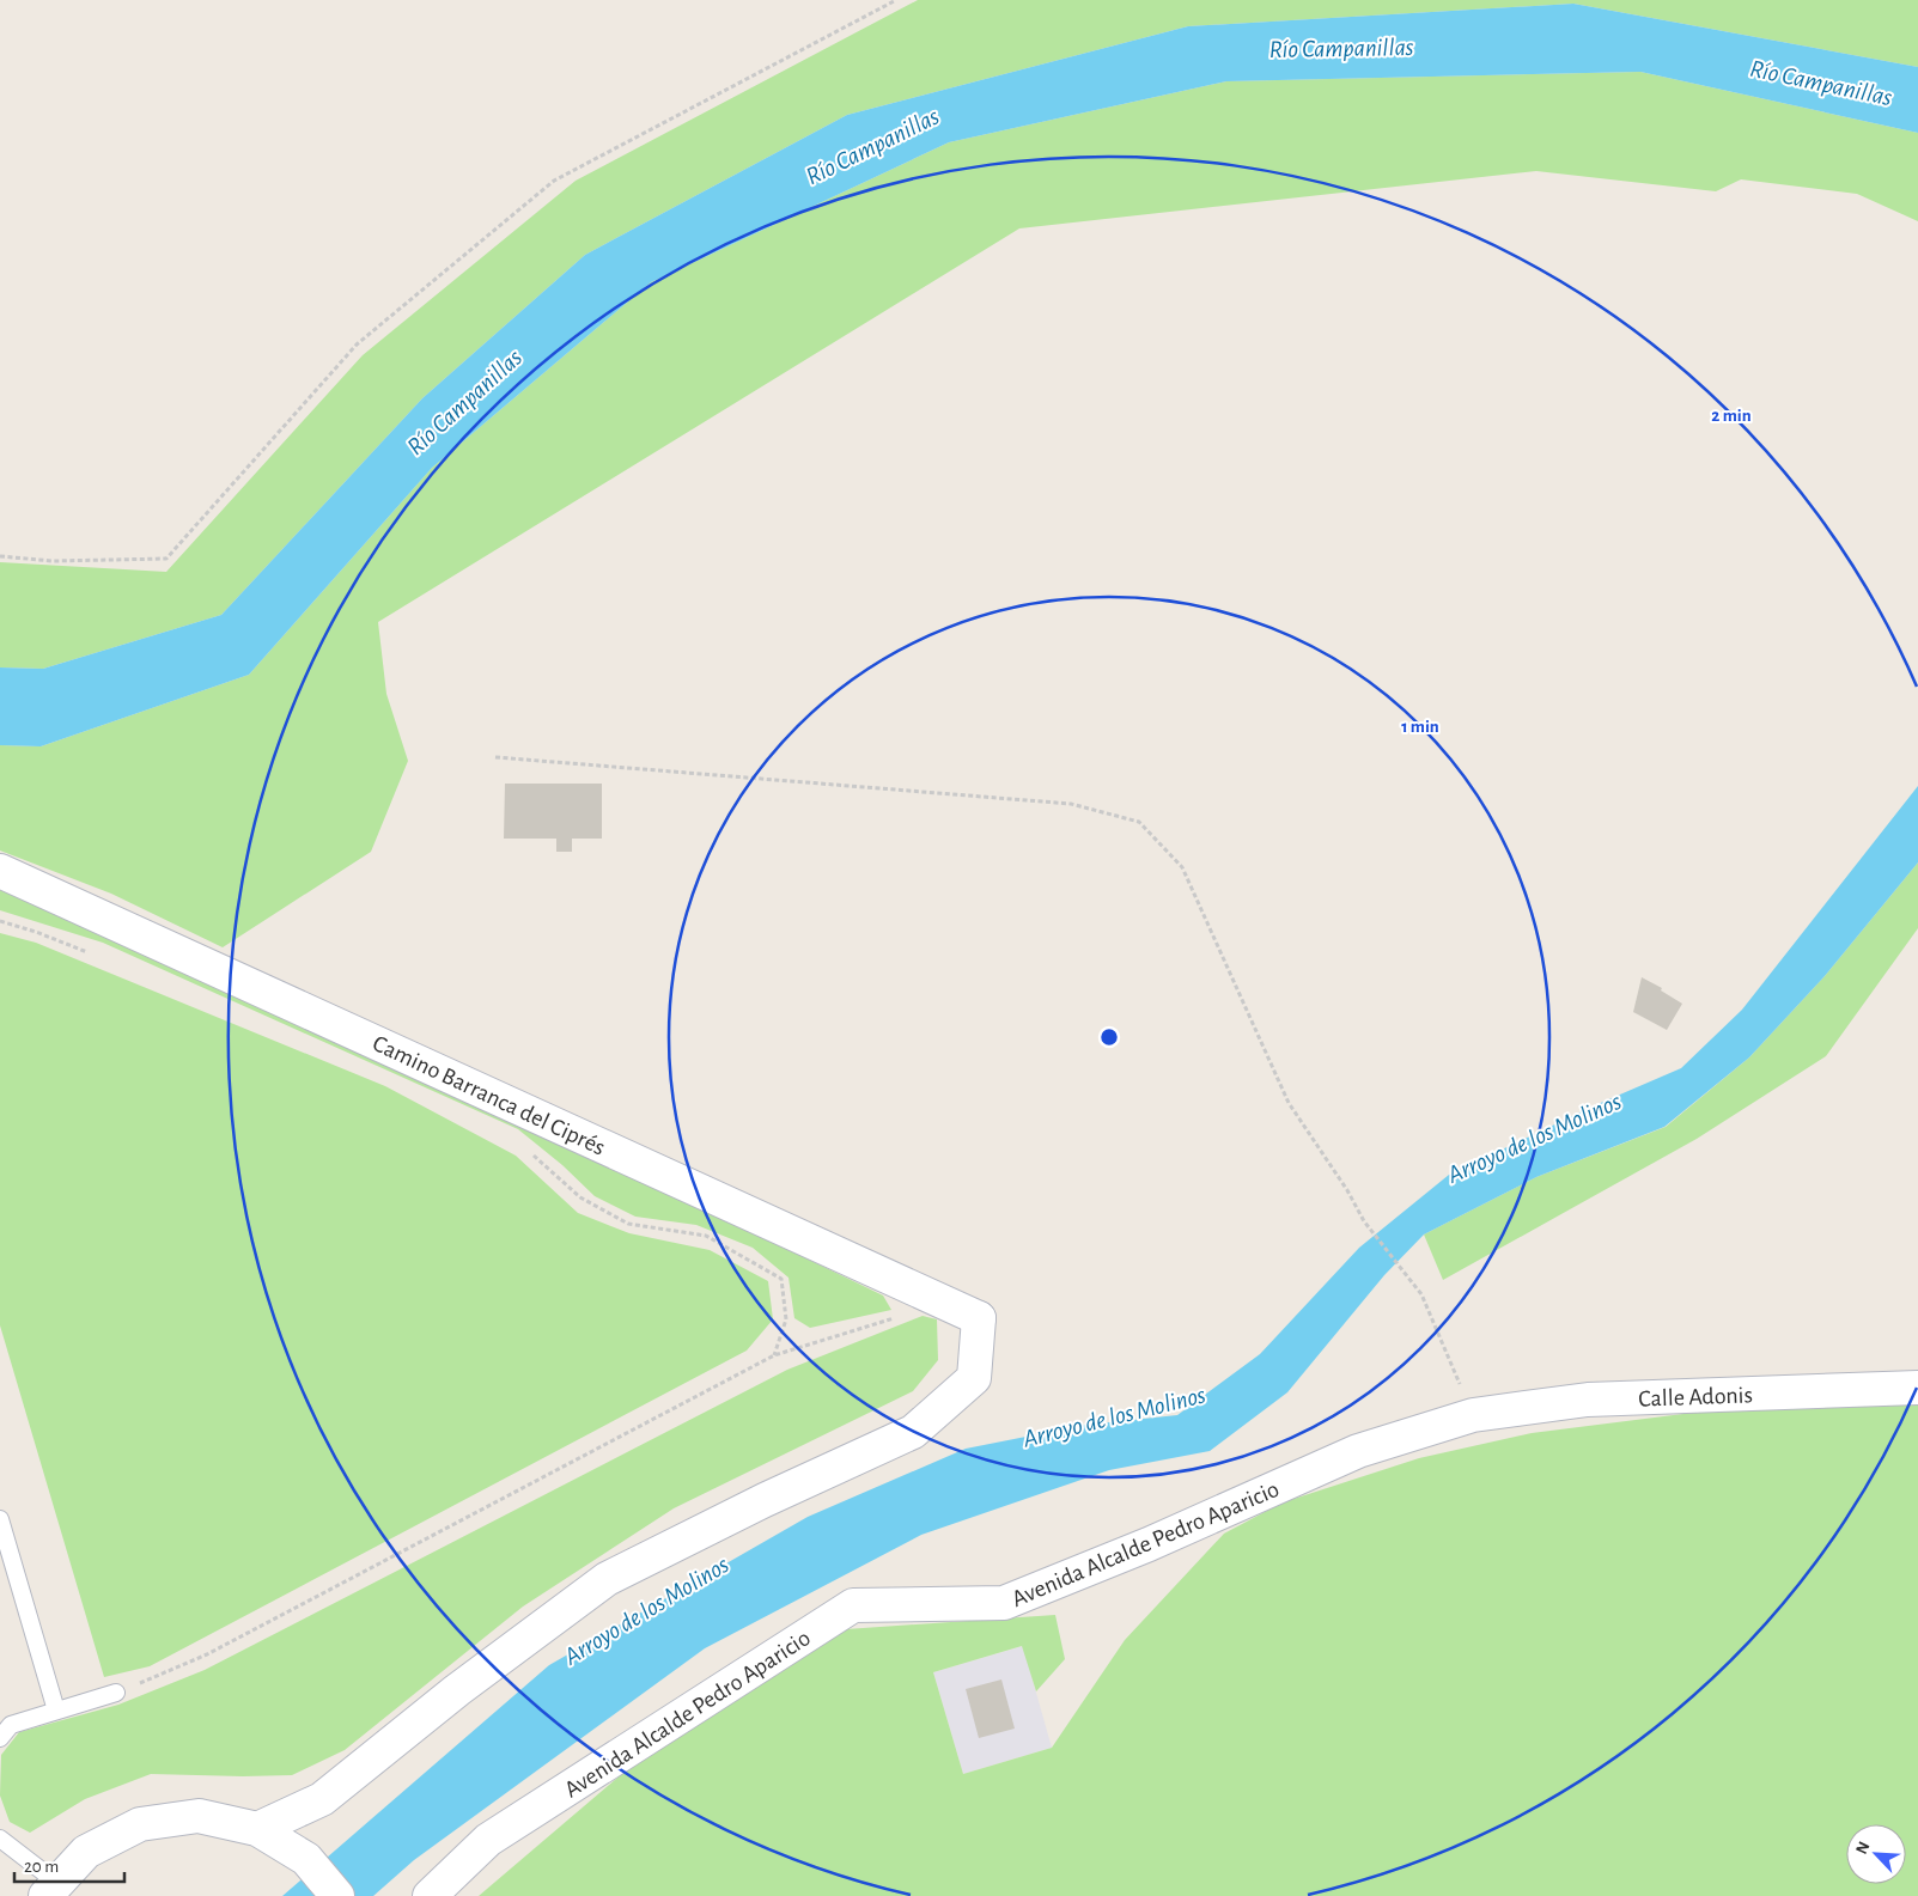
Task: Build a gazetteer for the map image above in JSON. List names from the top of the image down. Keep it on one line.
{"streets":{"main road":["Camino Barranca del Ciprés","Calle Adonis","Avenida Alcalde Pedro Aparicio"]},"crossings":[["Calle Adonis","Avenida Alcalde Pedro Aparicio"]],"water":["Río Campanillas","Arroyo de los Molinos"],"scale_bar":"20 m","north":"top left","rings":["2 min","1 min"]}
